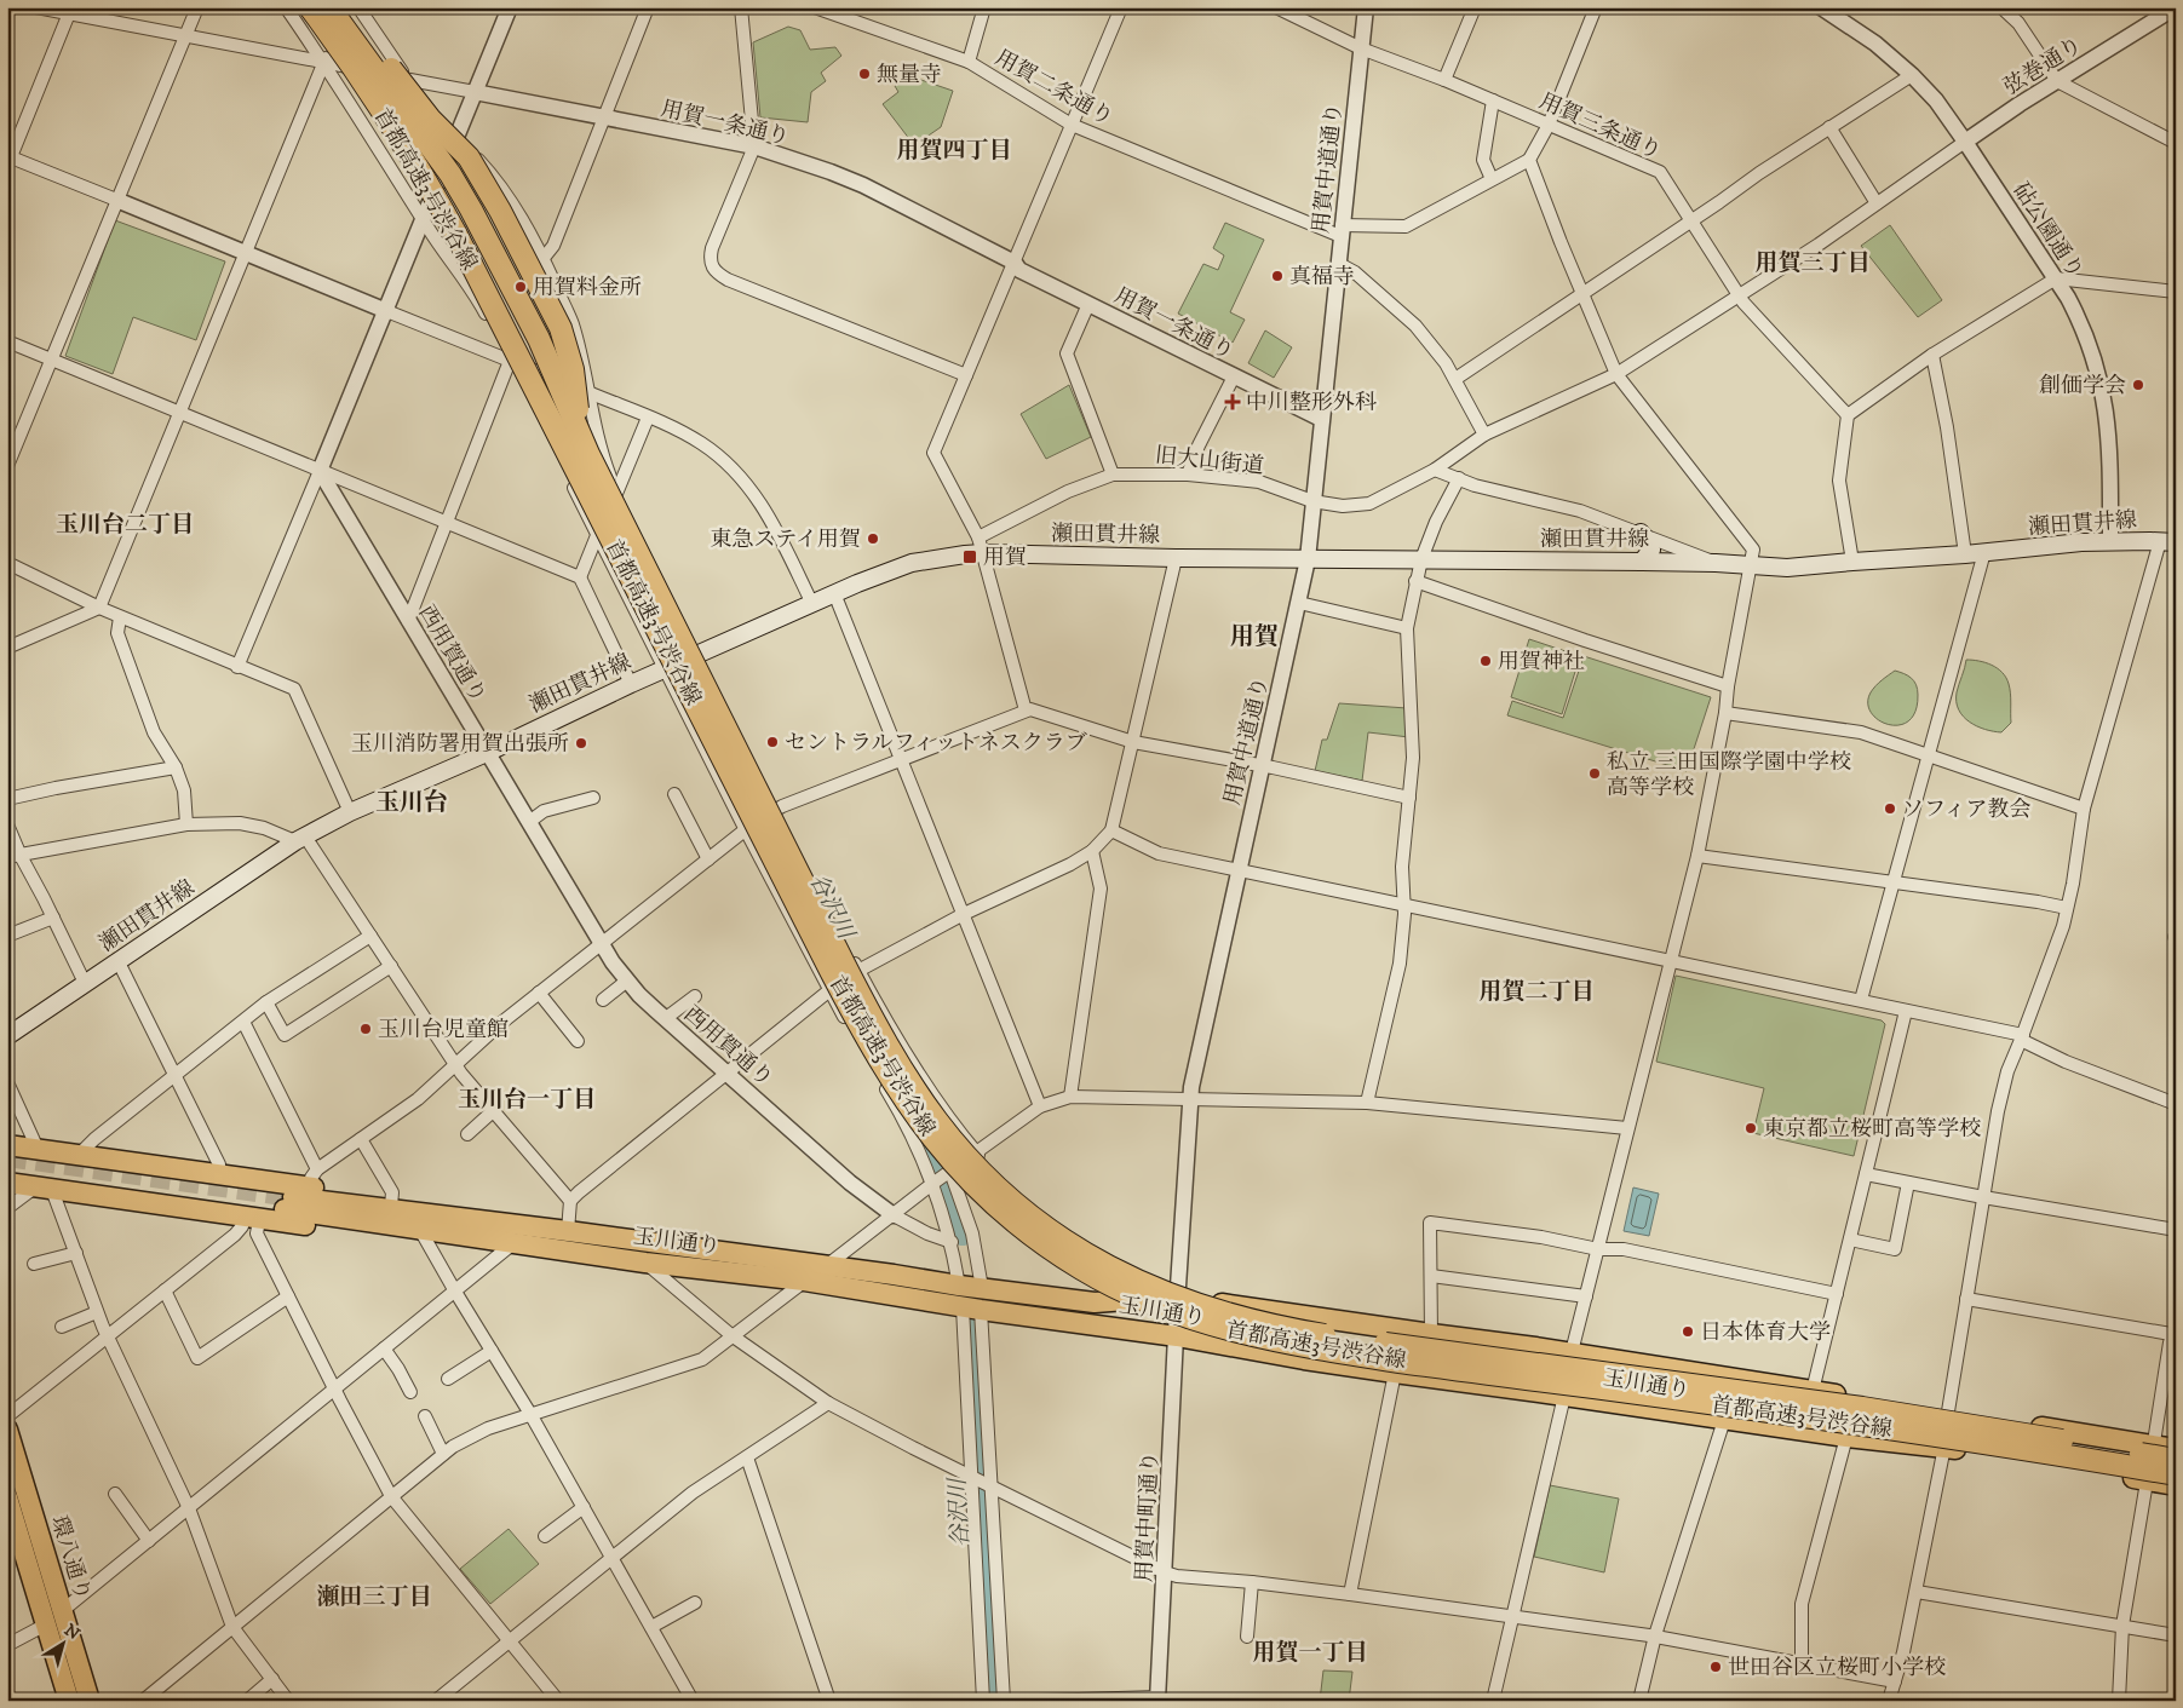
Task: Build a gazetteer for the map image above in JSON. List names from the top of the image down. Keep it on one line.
{"streets":{"highway":["首都高速3号渋谷線","玉川通り","環八通り"],"main road":["瀬田貫井線"],"street":["弦巻通り","用賀二条通り","用賀一条通り","用賀三条通り","用賀中道通り","砧公園通り","旧大山街道","西用賀通り","用賀中町通り"]},"crossings":[["弦巻通り","砧公園通り"],["弦巻通り","旧大山街道"],["用賀二条通り","用賀中道通り"],["用賀一条通り","用賀中道通り"],["用賀三条通り","用賀中道通り"],["用賀三条通り","旧大山街道"],["用賀中道通り","旧大山街道"],["用賀中道通り","瀬田貫井線"],["用賀中道通り","玉川通り"],["用賀中道通り","用賀中町通り"],["砧公園通り","旧大山街道"],["砧公園通り","瀬田貫井線"],["旧大山街道","瀬田貫井線"],["瀬田貫井線","西用賀通り"],["玉川通り","用賀中町通り"]],"districts":["用賀四丁目","用賀三丁目","玉川台二丁目","用賀","玉川台","用賀二丁目","玉川台一丁目","瀬田三丁目","用賀一丁目"],"water":["谷沢川"],"places":{"other":["無量寺","真福寺","用賀料金所","創価学会","東急ステイ用賀","用賀神社","セントラルフィットネスクラブ","玉川消防署用賀出張所","私立 三田国際学園中学校 高等学校","ソフィア教会","玉川台児童館","東京都立桜町高等学校","日本体育大学","世田谷区立桜町小学校"],"health":["中川整形外科"],"transit":["用賀"]},"north":"top right"}
